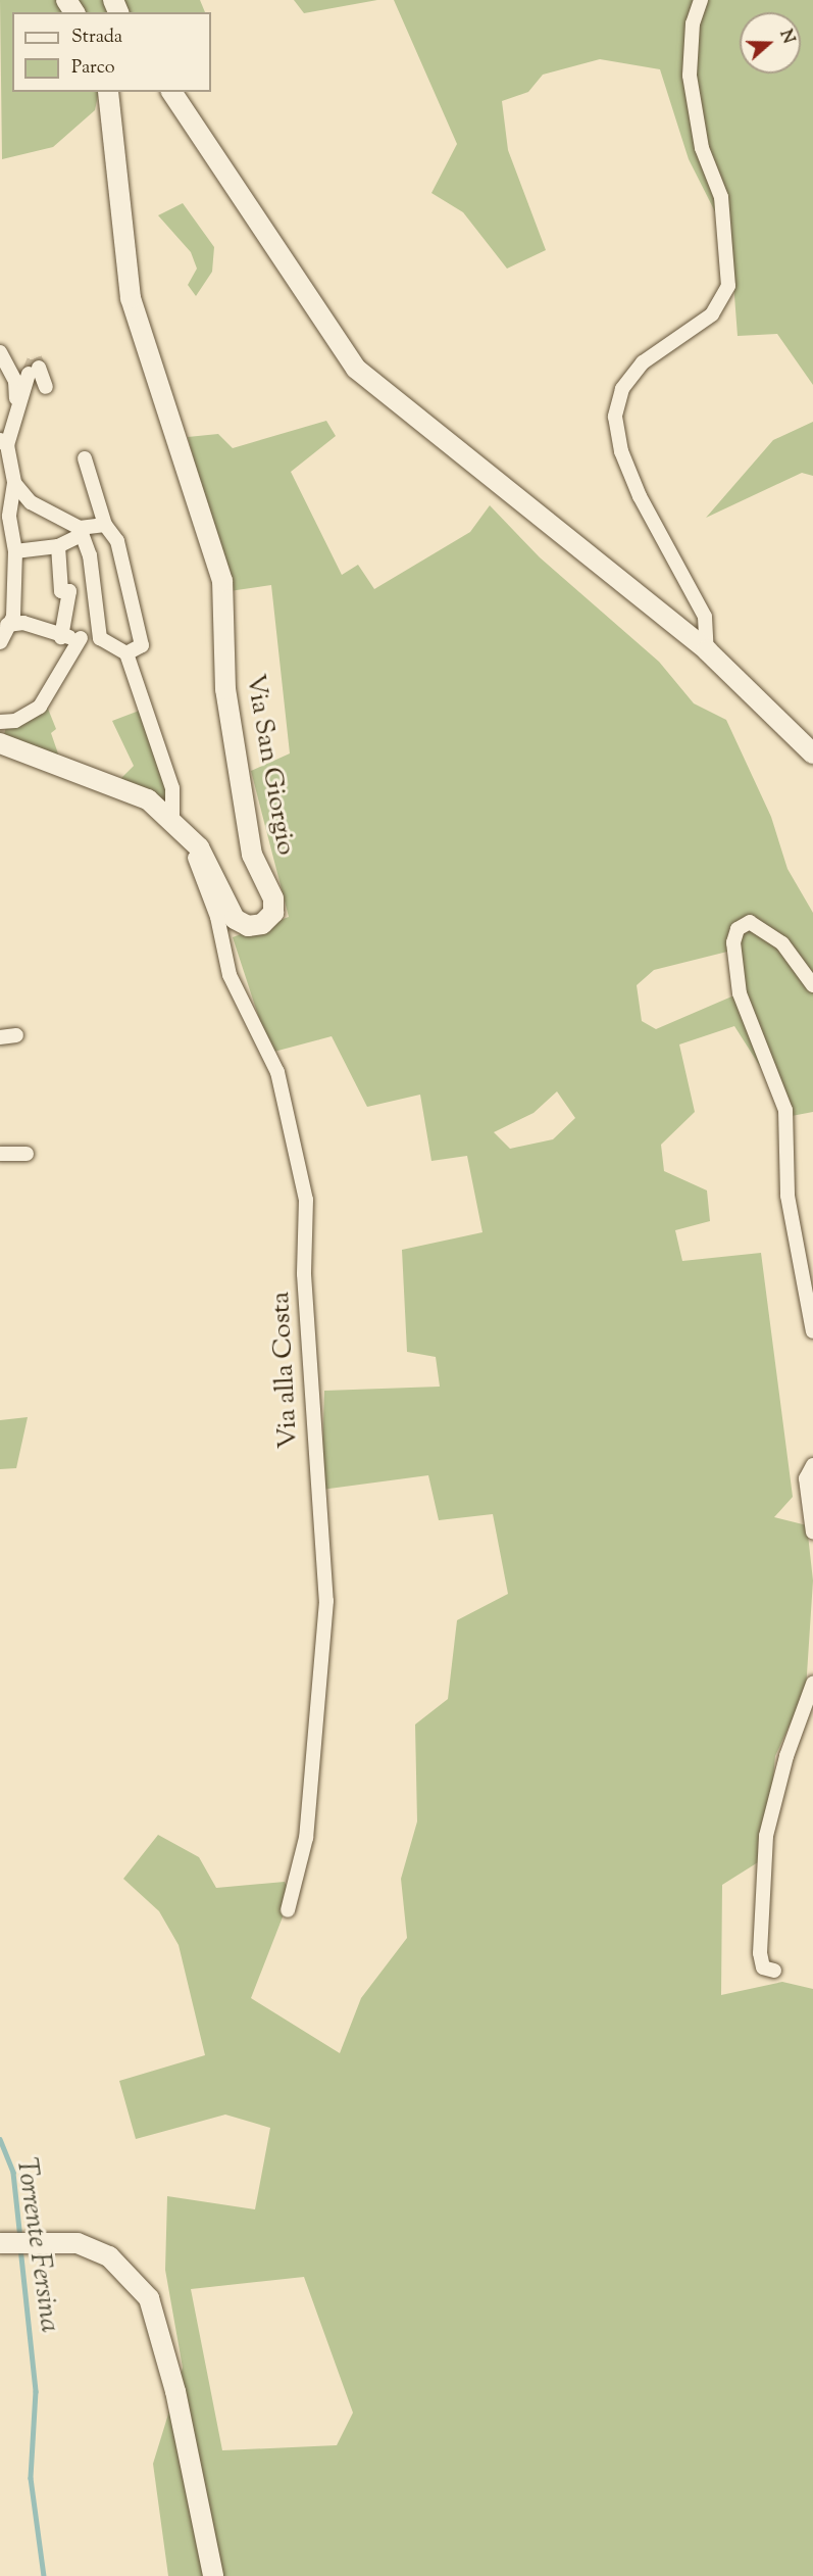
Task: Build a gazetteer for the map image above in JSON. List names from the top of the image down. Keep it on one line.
{"streets":{"street":["Via San Giorgio","Via alla Costa"]},"crossings":[["Via San Giorgio","Via alla Costa"]],"water":["Torrente Fersina"],"legend":["Strada","Parco"],"north":"right"}
